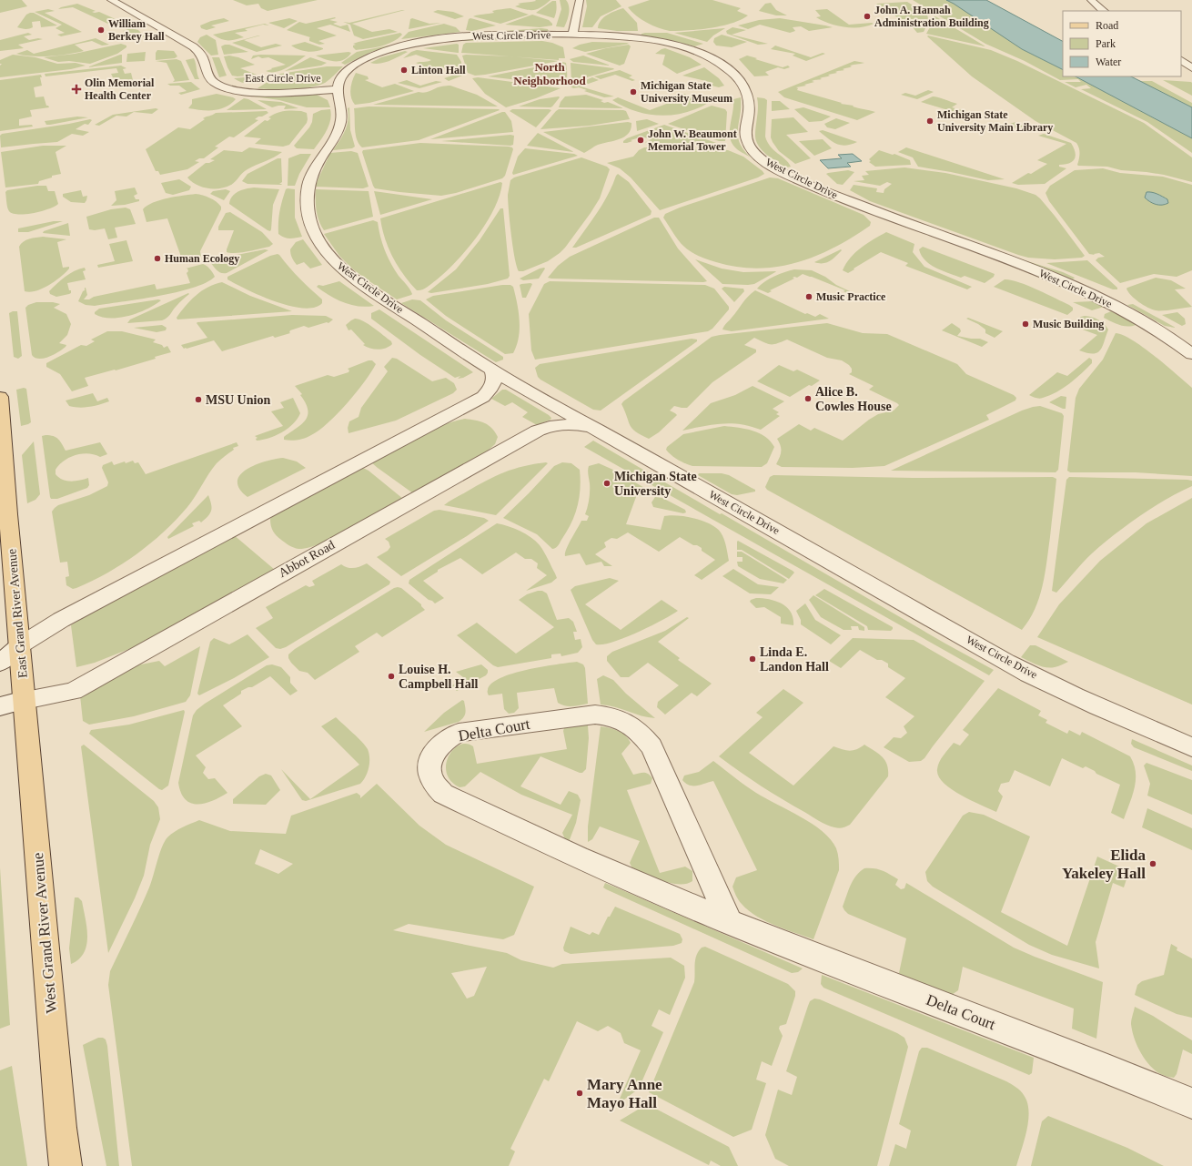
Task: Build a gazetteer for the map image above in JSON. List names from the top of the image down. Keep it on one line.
{"streets":{"main road":["East Grand River Avenue","West Grand River Avenue"],"street":["West Circle Drive","East Circle Drive","Abbot Road","Delta Court"]},"crossings":[["West Circle Drive","East Circle Drive"],["West Circle Drive","Abbot Road"],["Abbot Road","East Grand River Avenue"],["Abbot Road","West Grand River Avenue"],["East Grand River Avenue","West Grand River Avenue"]],"districts":["North Neighborhood"],"places":{"other":["John A. Hannah Administration Building","William Berkey Hall","Linton Hall","Michigan State University Museum","Michigan State University Main Library","John W. Beaumont Memorial Tower","Human Ecology","Music Practice","Music Building","Alice B. Cowles House","MSU Union","Michigan State University","Linda E. Landon Hall","Louise H. Campbell Hall","Elida Yakeley Hall","Mary Anne Mayo Hall"],"health":["Olin Memorial Health Center"]},"legend":["Road","Park","Water"]}
